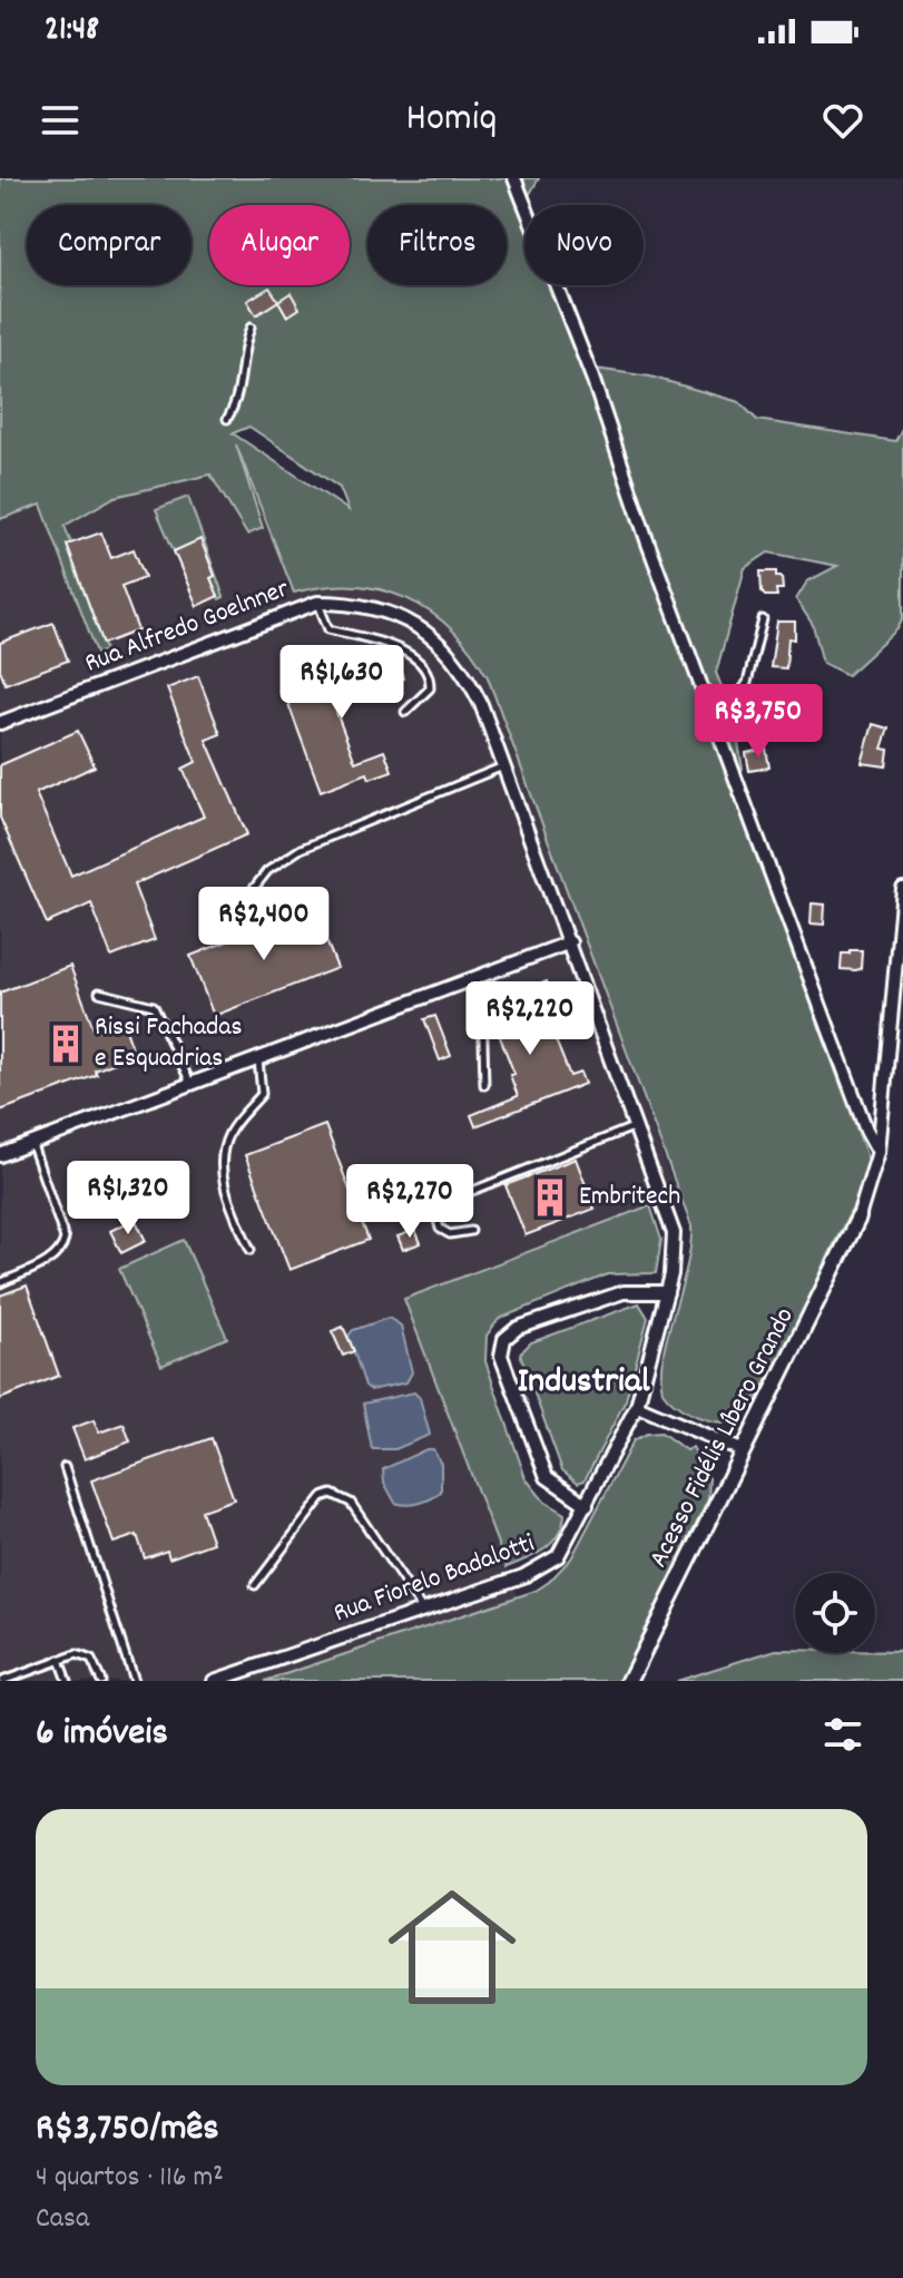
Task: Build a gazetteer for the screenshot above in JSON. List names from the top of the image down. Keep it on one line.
{"streets":{"street":["Rua Alfredo Goelnner","Acesso Fidélis Líbero Grando","Rua Fiorelo Badalotti"]},"crossings":[["Rua Alfredo Goelnner","Rua Fiorelo Badalotti"]],"districts":["Industrial"],"places":{"building":["Rissi Fachadas e Esquadrias","Embritech"]},"page":{"status":"21:48","header":"Homiq","chip":["Comprar","Alugar","Filtros","Novo"],"price":["R$1,630","R$3,750","R$2,400","R$2,220","R$1,320","R$2,270"],"heading":"6 imóveis","list":[{"name":"R$3,750/mês","note":"4 quartos · 116 m² · Casa"}]}}
